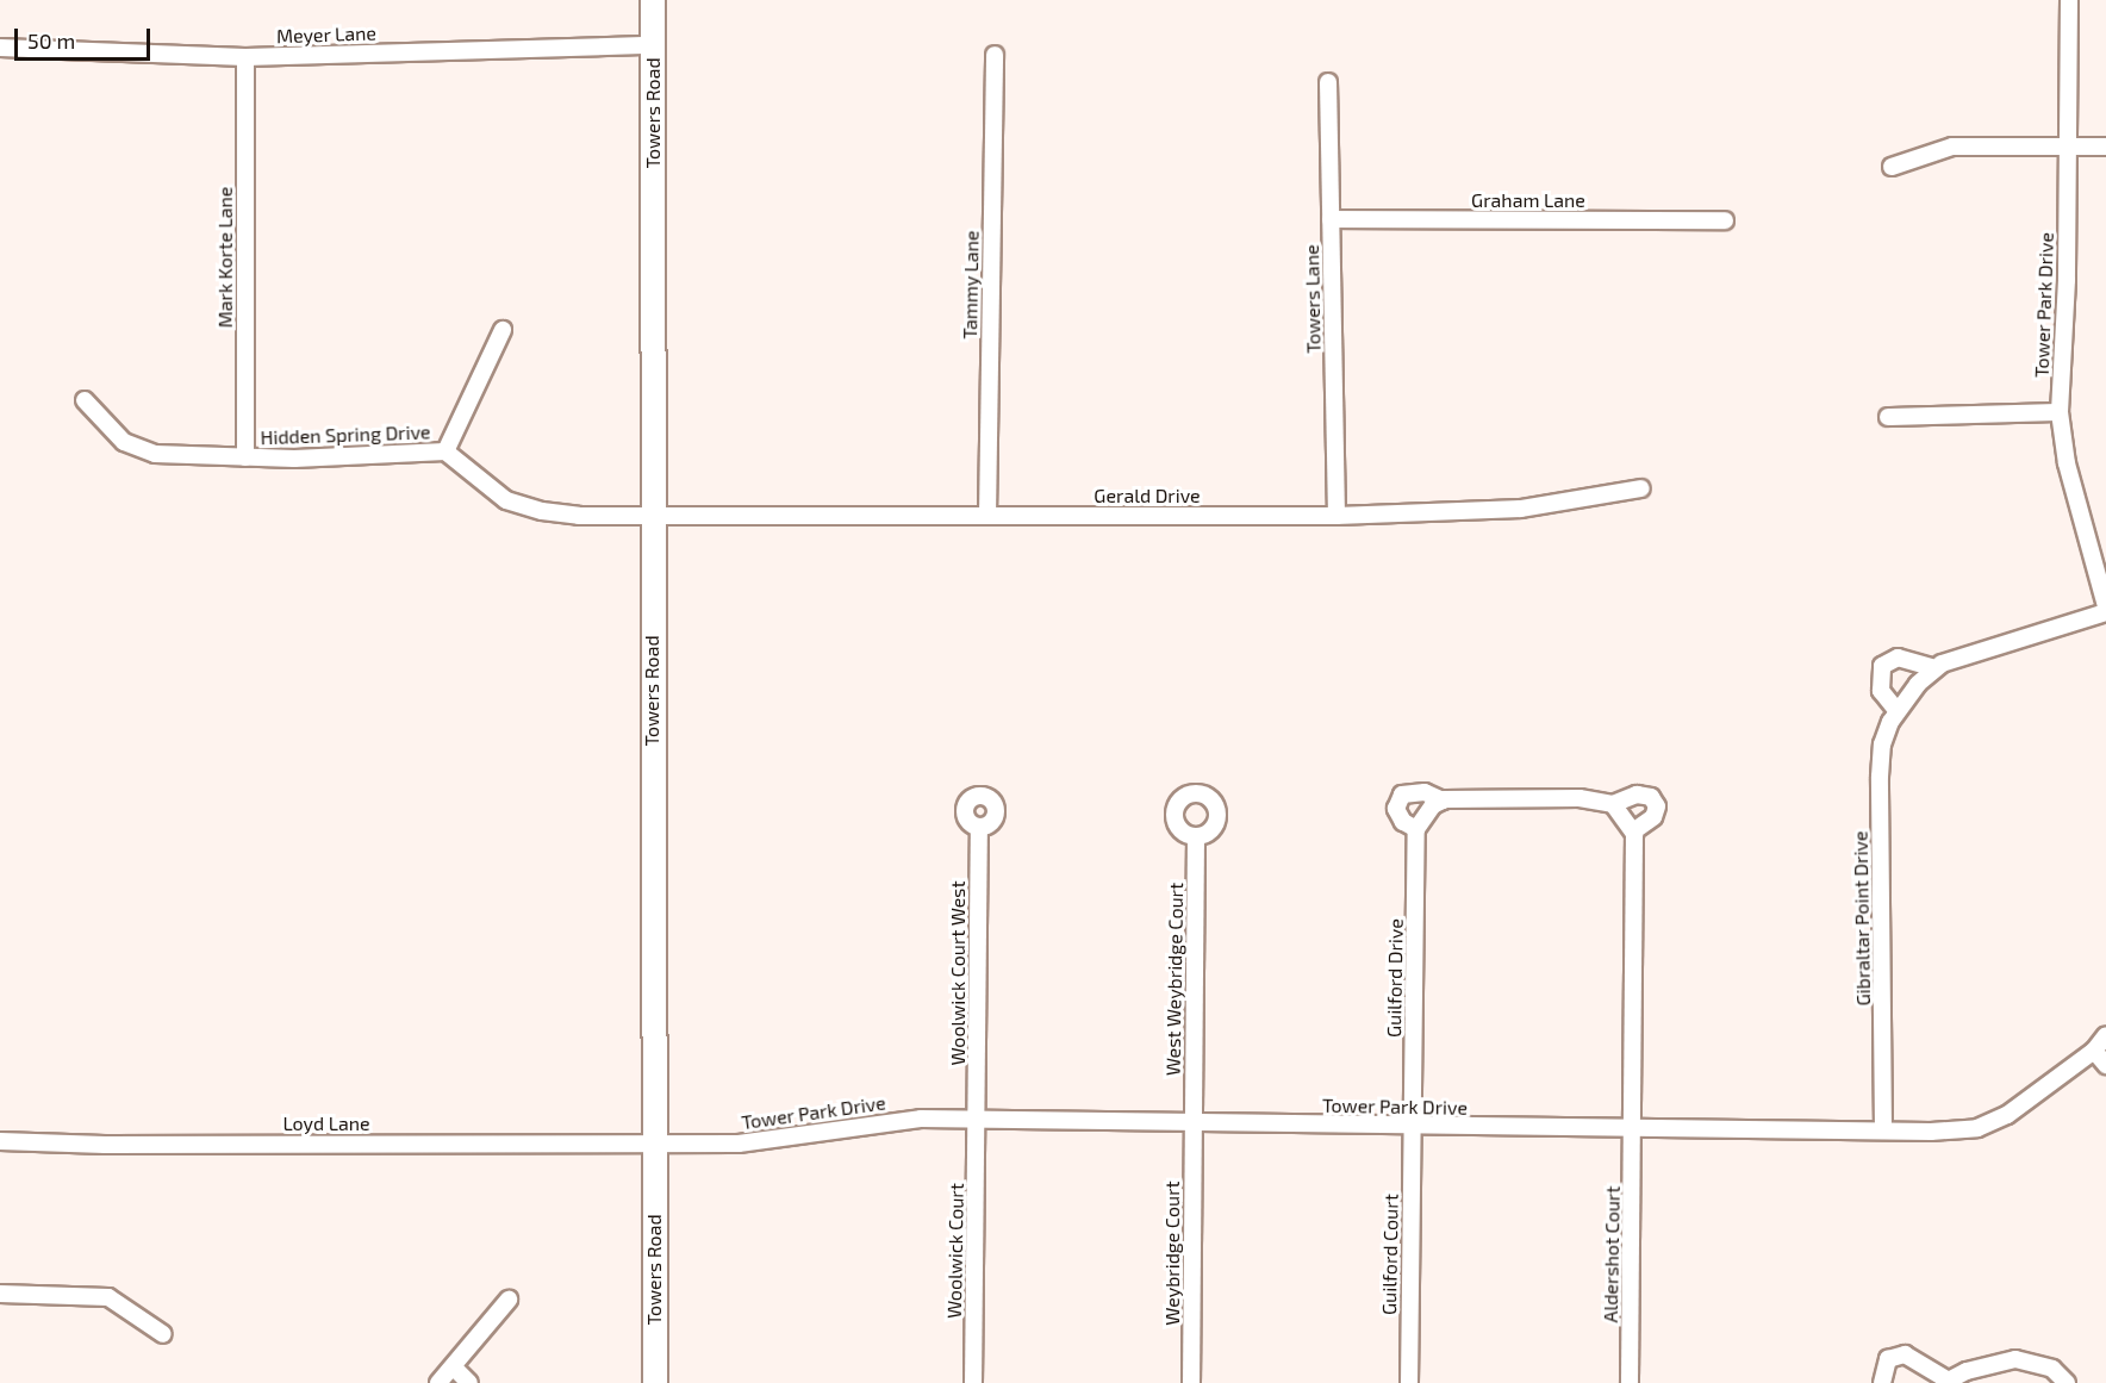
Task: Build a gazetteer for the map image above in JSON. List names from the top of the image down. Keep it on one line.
{"streets":{"main road":["Towers Road"],"street":["Meyer Lane","Graham Lane","Mark Korte Lane","Tammy Lane","Towers Lane","Tower Park Drive","Hidden Spring Drive","Gerald Drive","Gibraltar Point Drive","Woolwick Court West","Guilford Drive","West Weybridge Court","Loyd Lane","Woolwick Court","Weybridge Court","Guilford Court","Aldershot Court"]},"crossings":[["Meyer Lane","Towers Road"],["Meyer Lane","Mark Korte Lane"],["Towers Road","Tower Park Drive"],["Towers Road","Hidden Spring Drive"],["Towers Road","Gerald Drive"],["Towers Road","Loyd Lane"],["Graham Lane","Towers Lane"],["Mark Korte Lane","Hidden Spring Drive"],["Tammy Lane","Gerald Drive"],["Towers Lane","Gerald Drive"],["Tower Park Drive","Gibraltar Point Drive"],["Tower Park Drive","Woolwick Court West"],["Tower Park Drive","Guilford Drive"],["Tower Park Drive","West Weybridge Court"],["Tower Park Drive","Loyd Lane"],["Tower Park Drive","Woolwick Court"],["Tower Park Drive","Weybridge Court"],["Tower Park Drive","Guilford Court"],["Tower Park Drive","Aldershot Court"],["Hidden Spring Drive","Gerald Drive"],["Woolwick Court West","Woolwick Court"],["Guilford Drive","Guilford Court"],["West Weybridge Court","Weybridge Court"]],"scale_bar":"50 m"}
